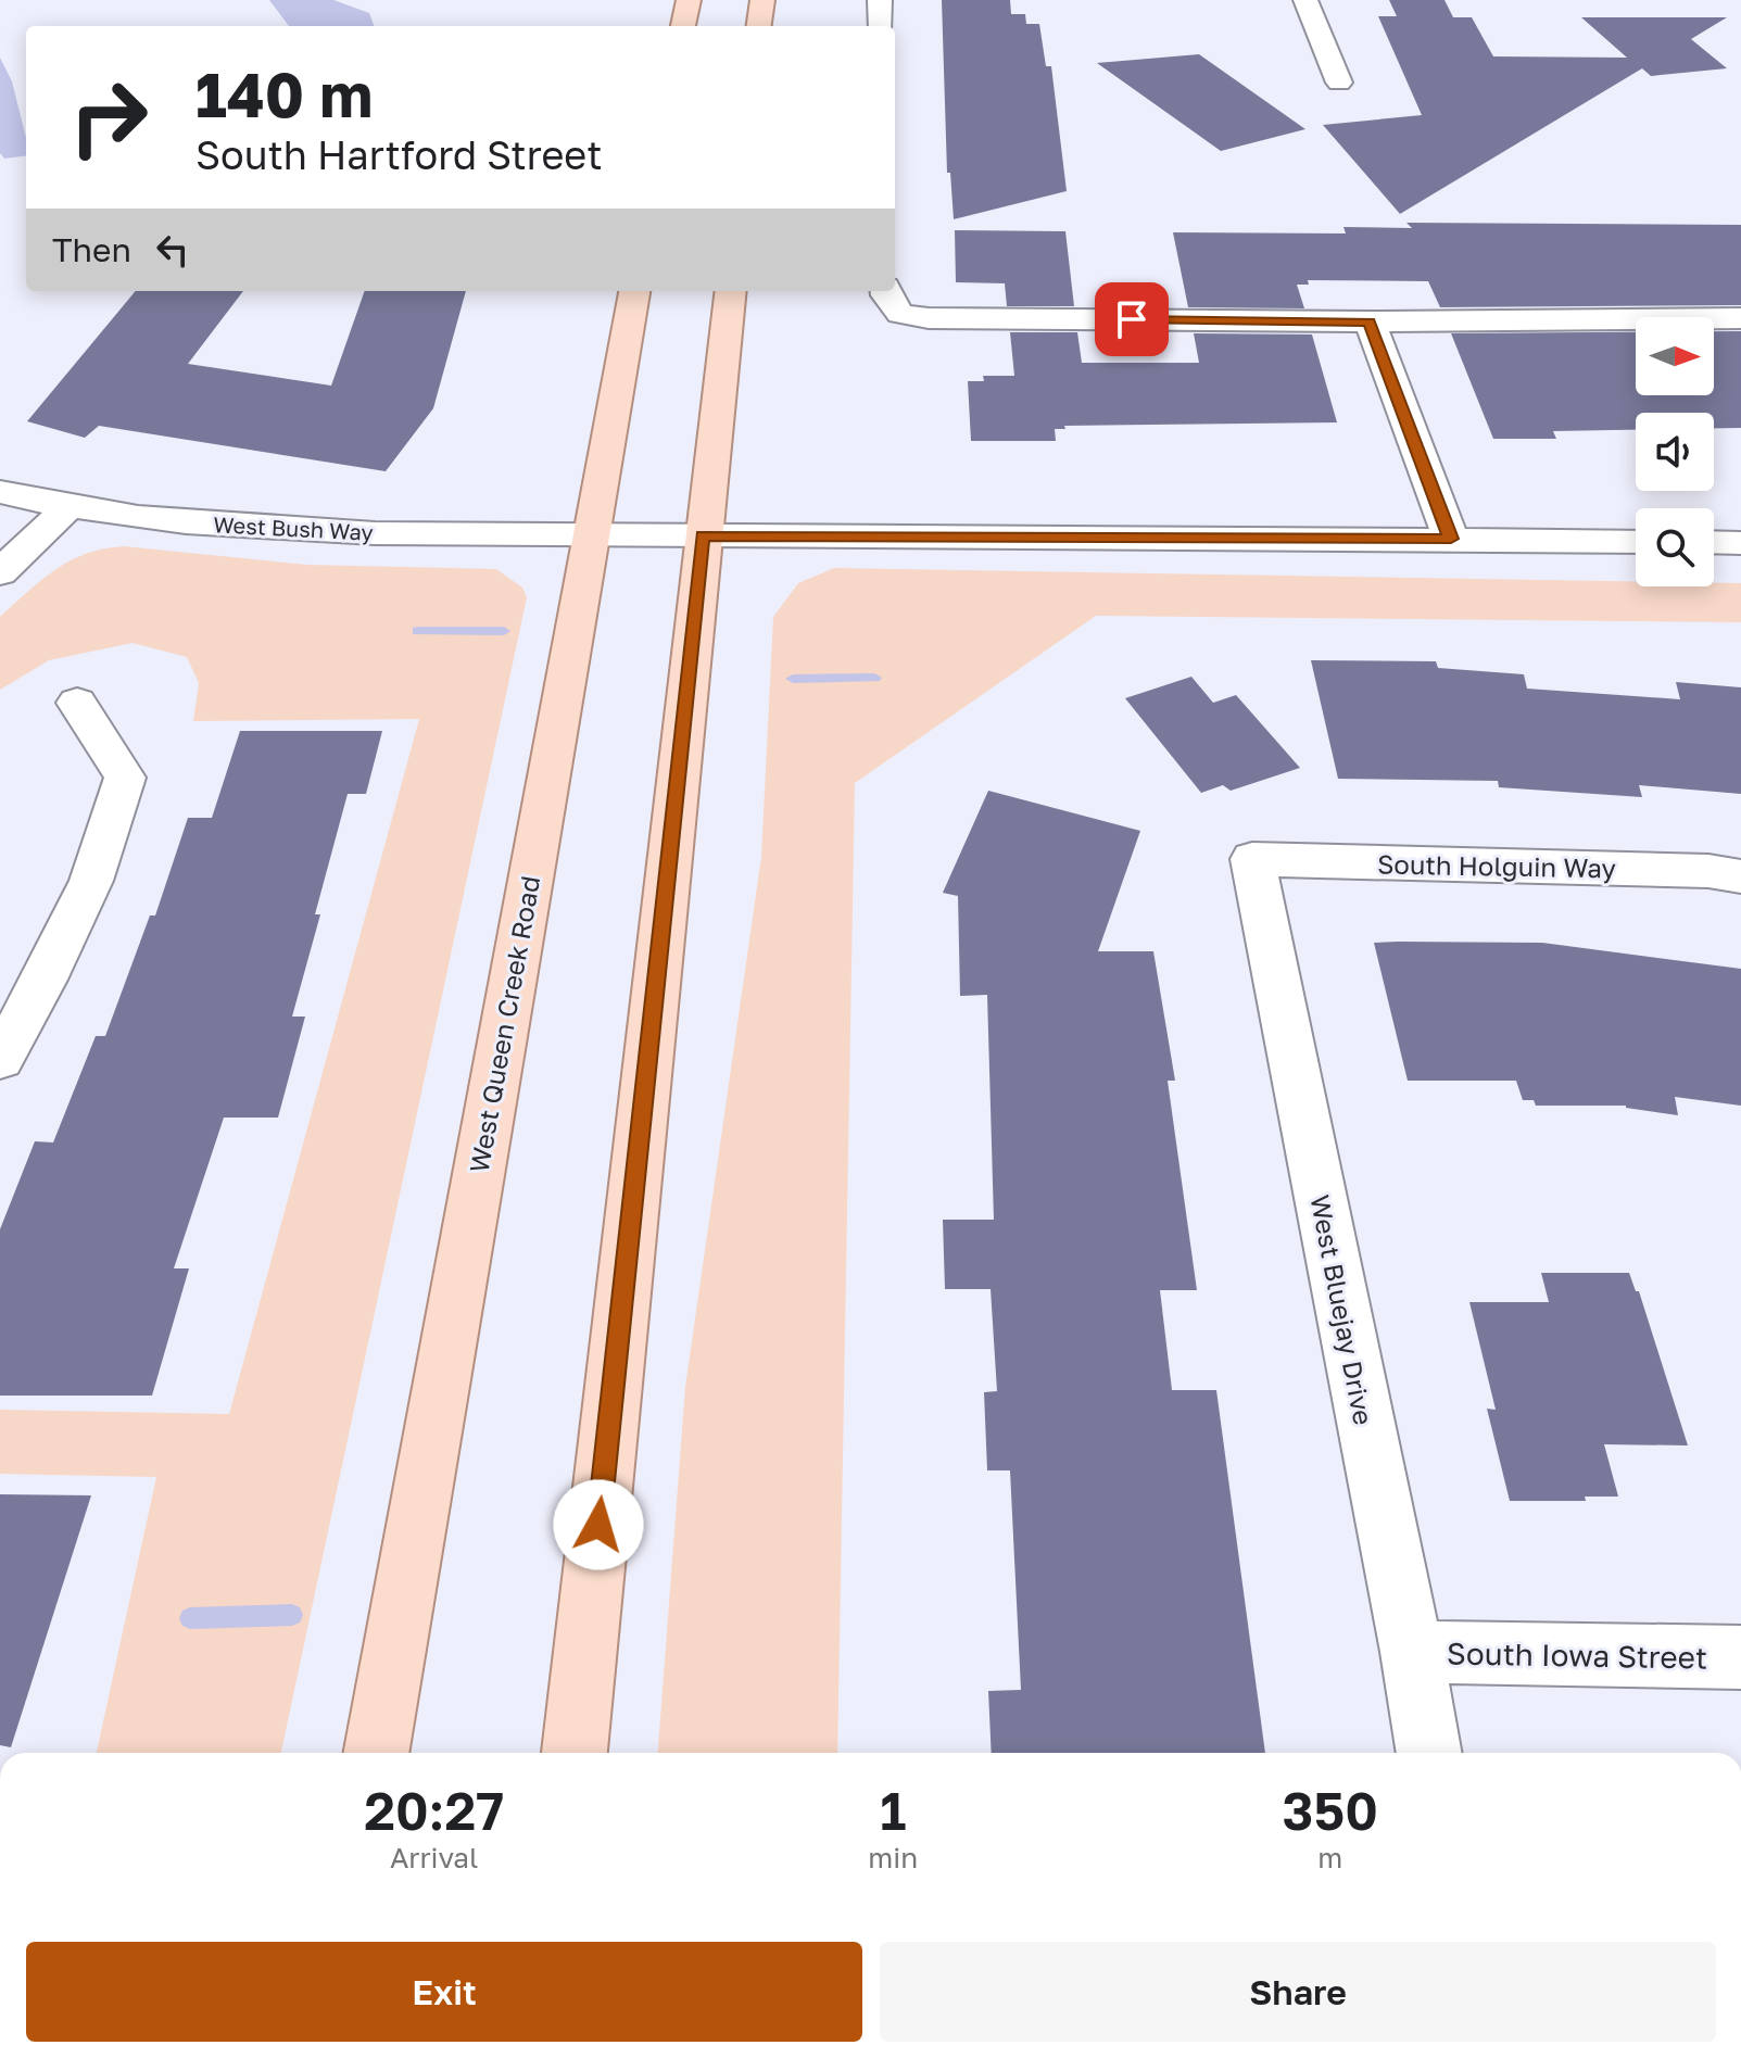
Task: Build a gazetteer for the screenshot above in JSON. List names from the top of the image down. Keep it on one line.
{"streets":{"main road":["West Queen Creek Road"],"street":["West Bush Way","South Holguin Way","West Bluejay Drive","South Iowa Street"]},"crossings":[["West Bush Way","West Queen Creek Road"],["South Holguin Way","West Bluejay Drive"],["West Bluejay Drive","South Iowa Street"]],"north":"right","page":{"turn":["140 m","South Hartford Street"],"then":"Then","eta":["20:27","Arrival","1","min","350","m"],"buttons":["Exit","Share"]}}
